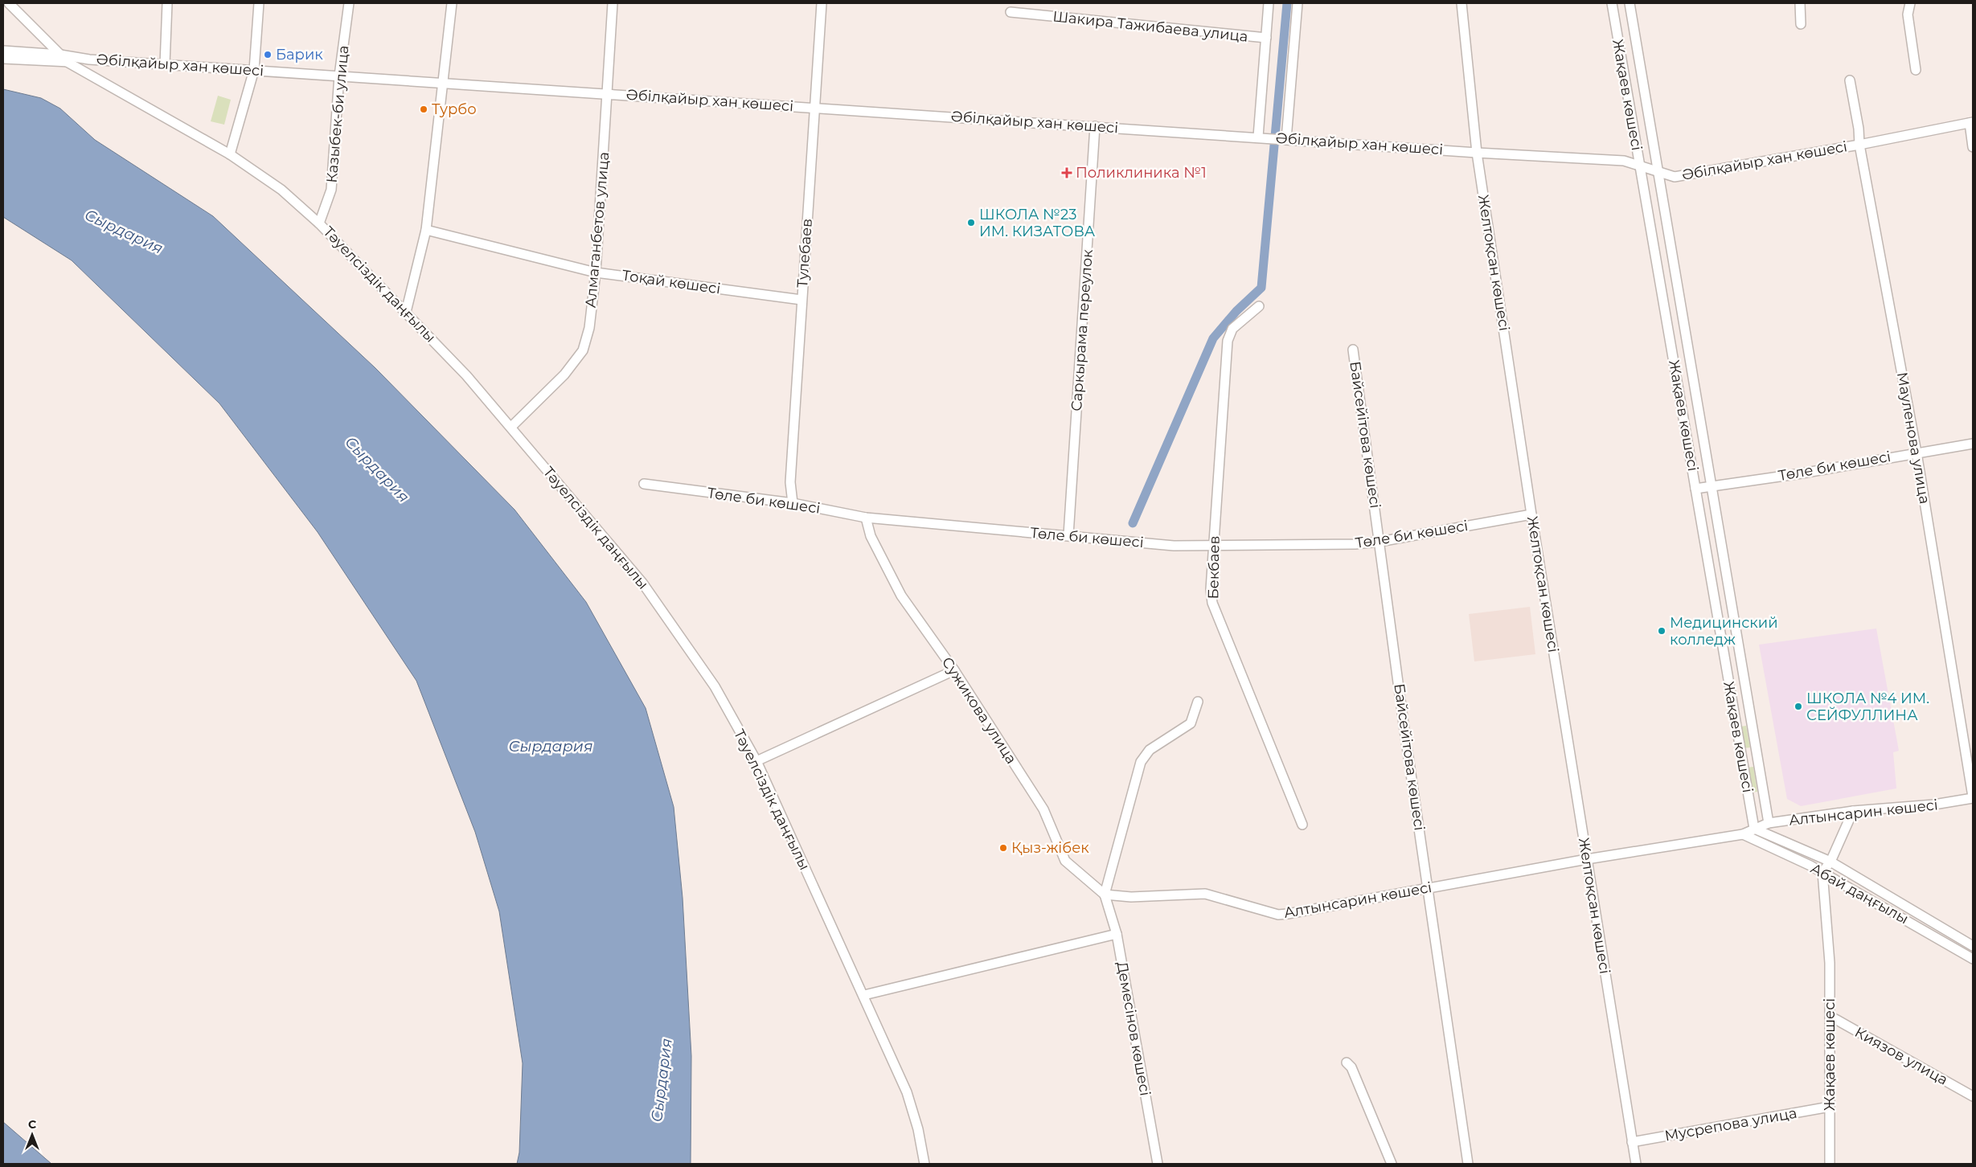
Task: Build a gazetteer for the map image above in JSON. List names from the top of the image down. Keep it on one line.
{"streets":{"street":["Шакира Тажибаева улица","Әбілқайыр хан көшесі","Жақаев көшесі","Казыбек-би улица","Алмаганбетов улица","Тулебаев","Желтоқсан көшесі","Тоқай көшесі","Тәуелсіздік даңғылы","Саркырама переулок","Байсейітова көшесі","Мауленова улица","Төле би көшесі","Бекбаев","Сужикова улица","Алтынсарин көшесі","Абай даңғылы","Демесінов көшесі","Киязов улица","Мусрепова улица"]},"crossings":[["Әбілқайыр хан көшесі","Жақаев көшесі"],["Әбілқайыр хан көшесі","Казыбек-би улица"],["Әбілқайыр хан көшесі","Алмаганбетов улица"],["Әбілқайыр хан көшесі","Тулебаев"],["Әбілқайыр хан көшесі","Желтоқсан көшесі"],["Әбілқайыр хан көшесі","Саркырама переулок"],["Әбілқайыр хан көшесі","Мауленова улица"],["Жақаев көшесі","Төле би көшесі"],["Жақаев көшесі","Алтынсарин көшесі"],["Жақаев көшесі","Абай даңғылы"],["Жақаев көшесі","Киязов улица"],["Жақаев көшесі","Мусрепова улица"],["Казыбек-би улица","Тәуелсіздік даңғылы"],["Алмаганбетов улица","Тоқай көшесі"],["Алмаганбетов улица","Тәуелсіздік даңғылы"],["Тулебаев","Тоқай көшесі"],["Тулебаев","Төле би көшесі"],["Желтоқсан көшесі","Төле би көшесі"],["Желтоқсан көшесі","Алтынсарин көшесі"],["Желтоқсан көшесі","Мусрепова улица"],["Саркырама переулок","Төле би көшесі"],["Байсейітова көшесі","Төле би көшесі"],["Байсейітова көшесі","Алтынсарин көшесі"],["Мауленова улица","Төле би көшесі"],["Мауленова улица","Алтынсарин көшесі"],["Төле би көшесі","Бекбаев"],["Төле би көшесі","Сужикова улица"],["Сужикова улица","Алтынсарин көшесі"],["Сужикова улица","Демесінов көшесі"],["Алтынсарин көшесі","Абай даңғылы"],["Алтынсарин көшесі","Демесінов көшесі"]],"water":["Сырдария"],"places":{"other":["Барик","Турбо","ШКОЛА №23 ИМ. КИЗАТОВА","Медицинский колледж","ШКОЛА №4 ИМ. СЕЙФУЛЛИНА","Қыз-жібек"],"health":["Поликлиника №1"]},"north":"top"}
